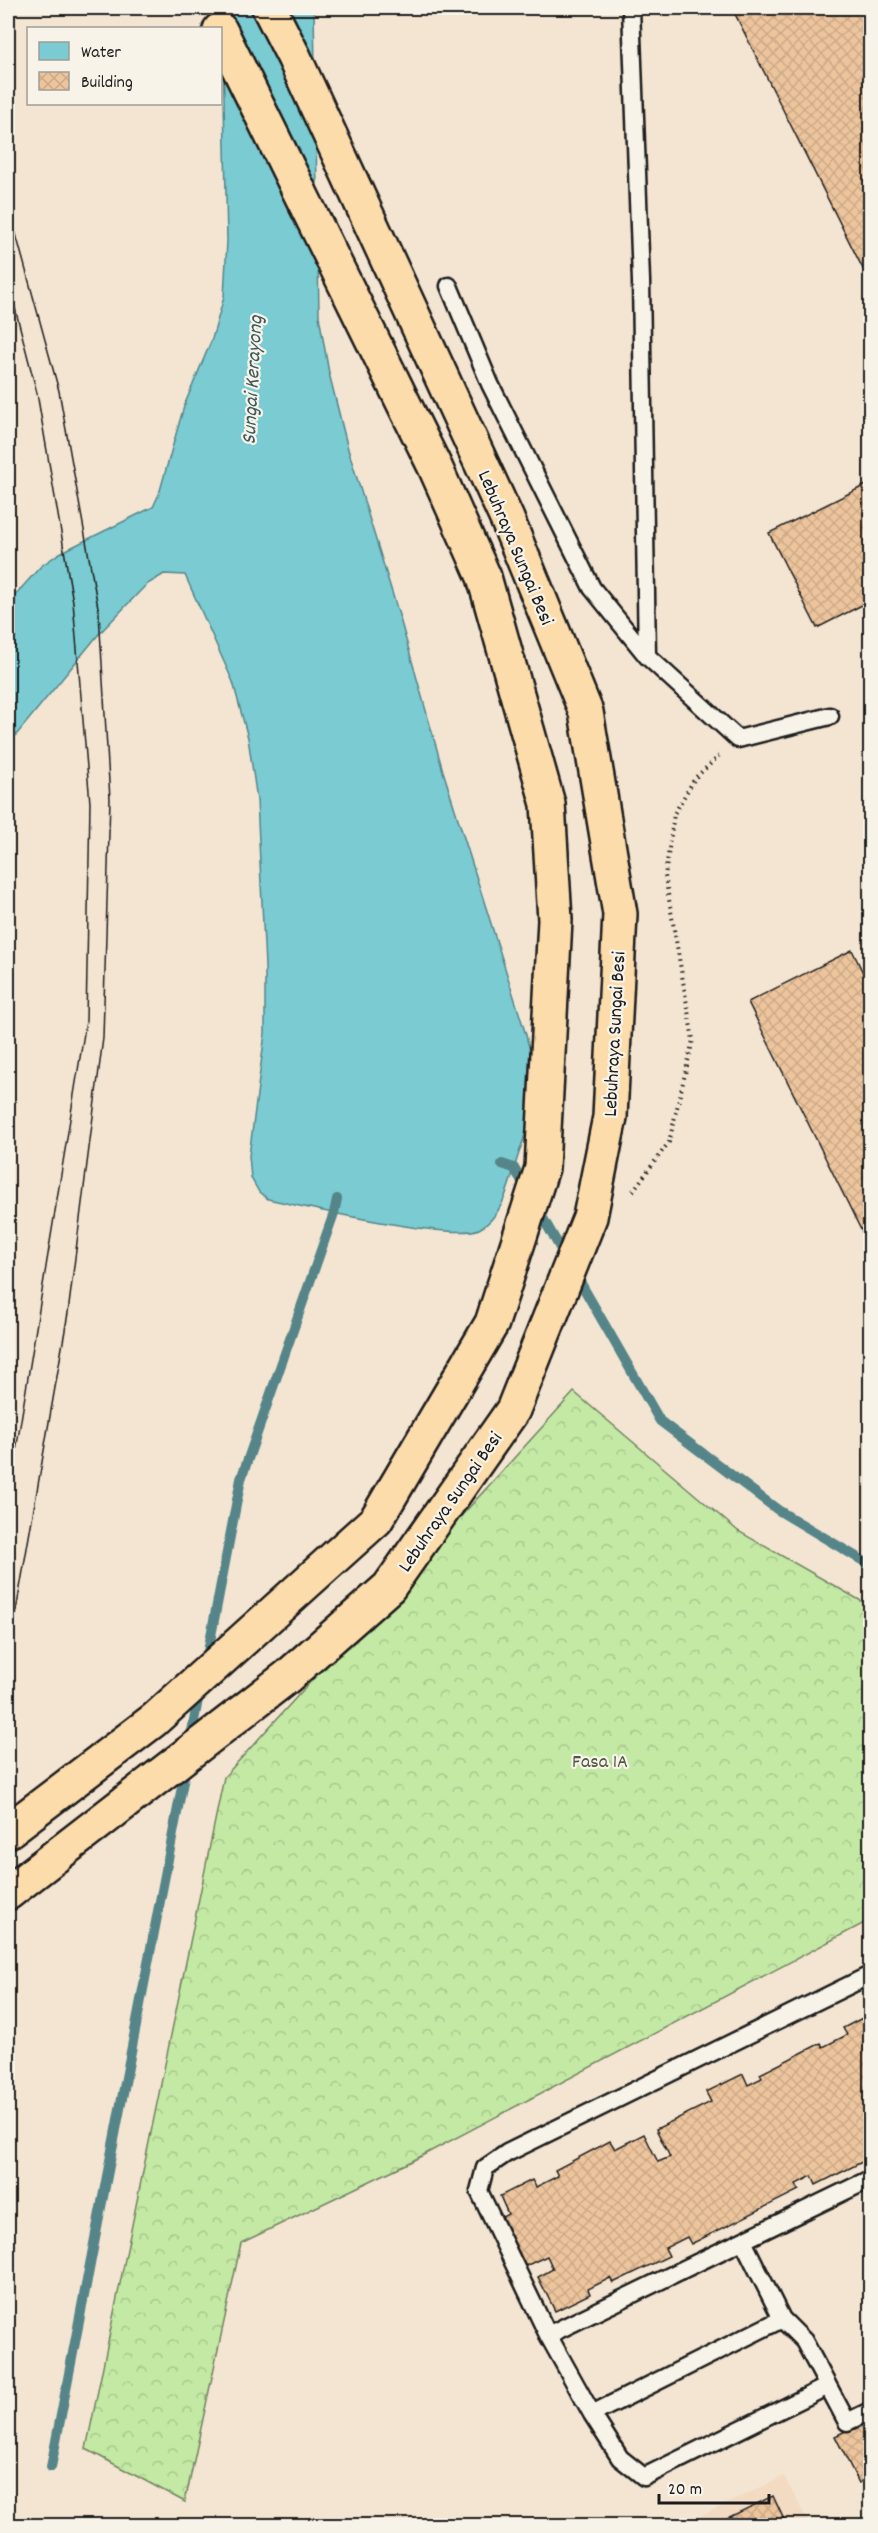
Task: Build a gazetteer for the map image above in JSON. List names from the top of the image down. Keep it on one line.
{"streets":{"highway":["Lebuhraya Sungai Besi"]},"water":["Sungai Kerayong"],"parks":["Fasa 1A"],"legend":["Water","Building"],"scale_bar":"20 m"}
